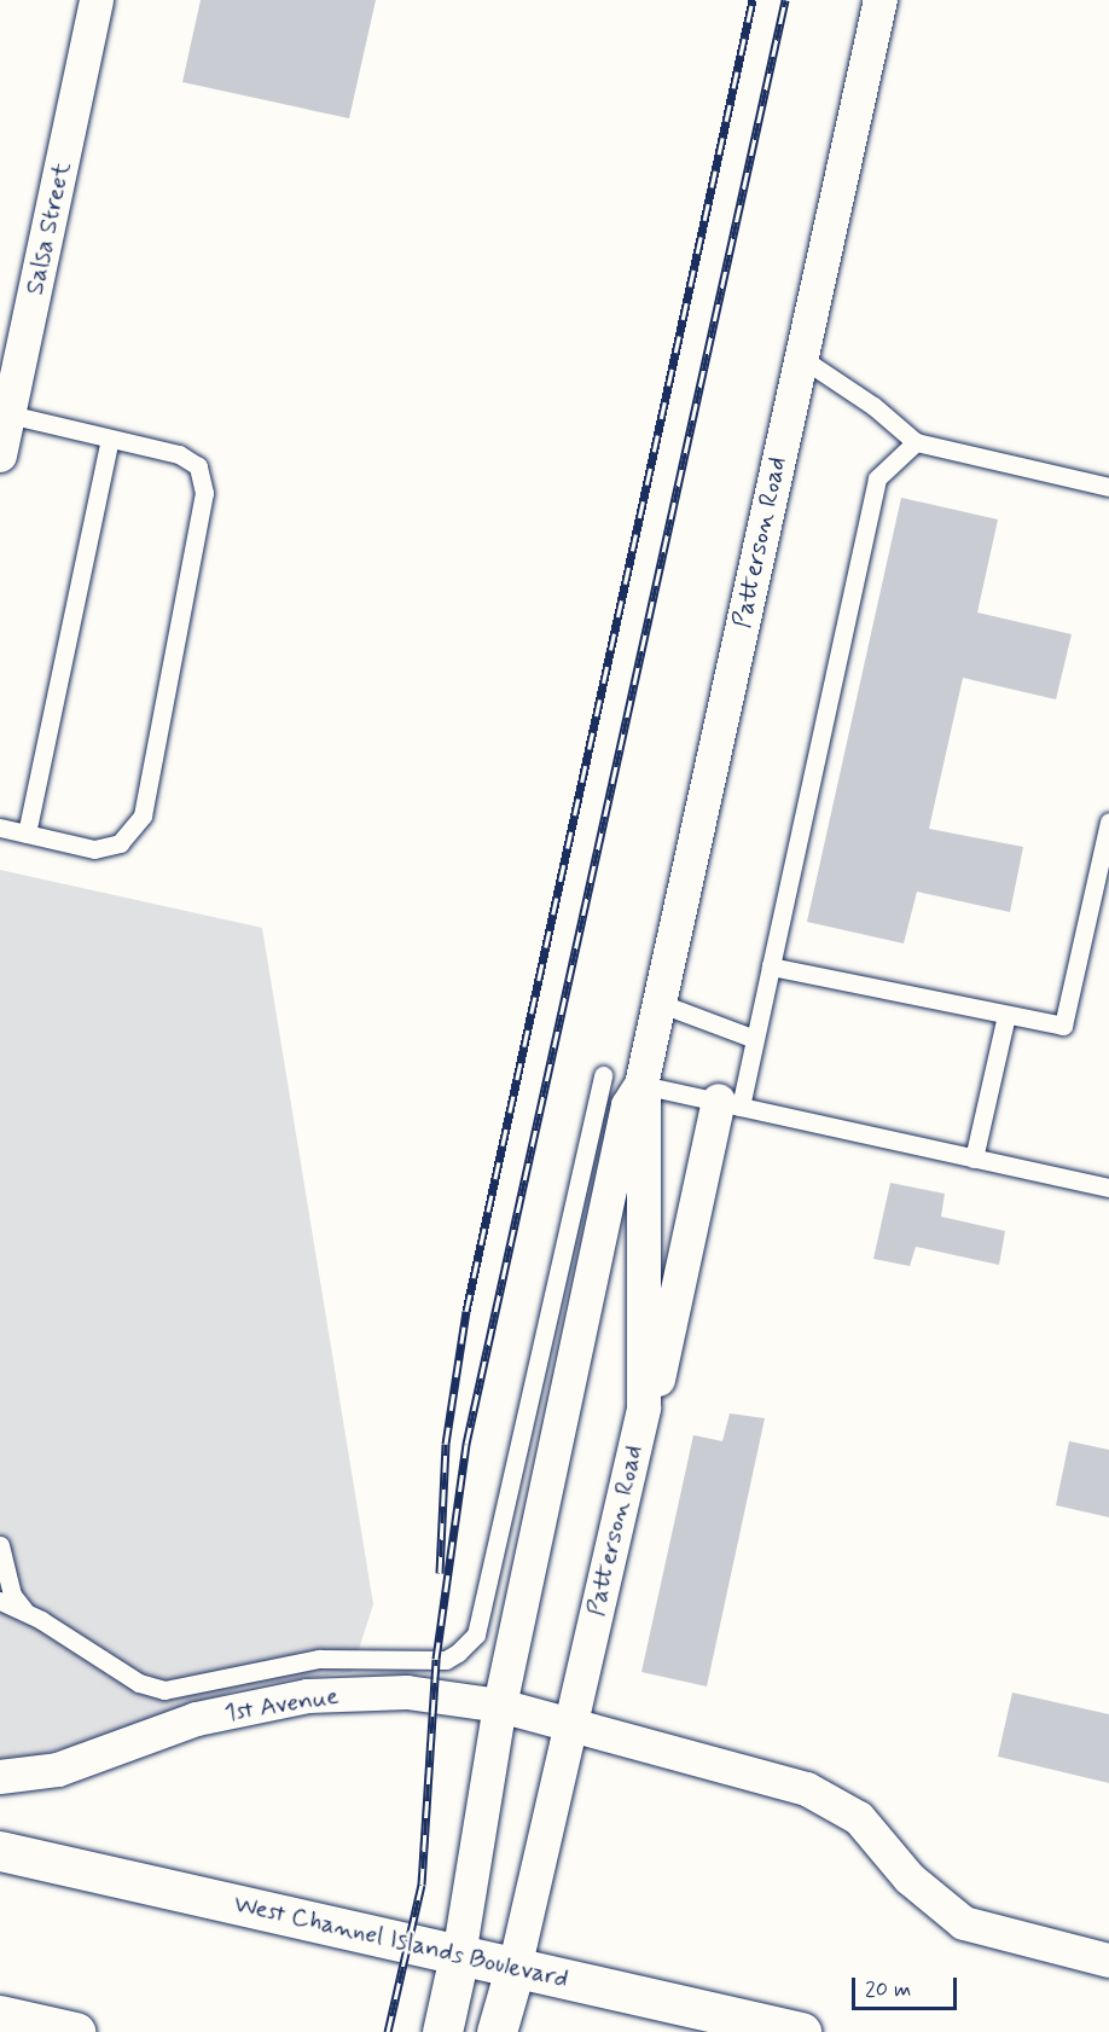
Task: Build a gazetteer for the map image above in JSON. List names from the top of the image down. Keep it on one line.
{"streets":{"main road":["West Channel Islands Boulevard"],"street":["Salsa Street","Patterson Road","1st Avenue"]},"crossings":[["Patterson Road","1st Avenue"],["Patterson Road","West Channel Islands Boulevard"]],"scale_bar":"20 m"}
